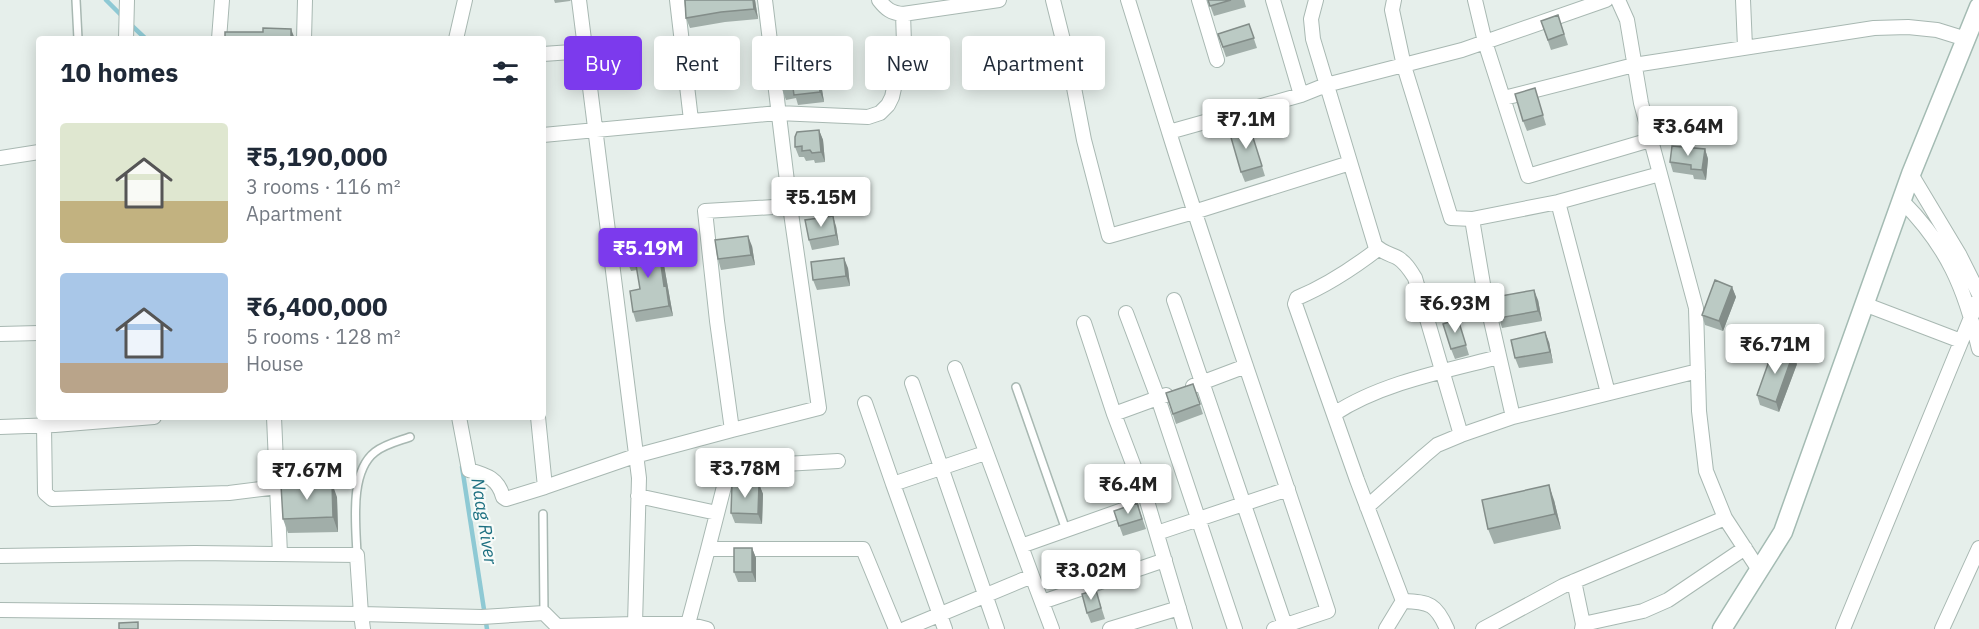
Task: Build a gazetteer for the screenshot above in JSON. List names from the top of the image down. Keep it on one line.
{"water":["Naag River"],"page":{"chip":["Buy","Rent","Filters","New","Apartment"],"heading":"10 homes","price":["₹7.1M","₹3.64M","₹5.15M","₹5.19M","₹6.93M","₹6.71M","₹3.78M","₹7.67M","₹6.4M","₹3.02M"],"list":[{"name":"₹5,190,000","note":"3 rooms · 116 m² · Apartment"},{"name":"₹6,400,000","note":"5 rooms · 128 m² · House"}]}}
